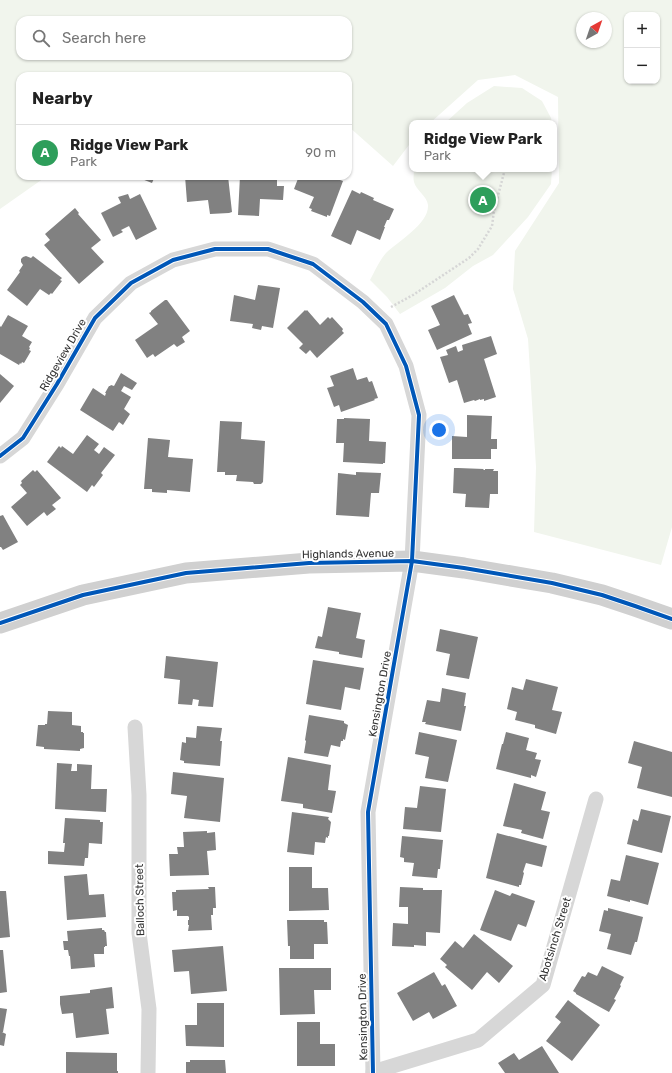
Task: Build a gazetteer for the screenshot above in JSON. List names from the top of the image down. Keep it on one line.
{"streets":{"main road":["Highlands Avenue"],"street":["Ridgeview Drive","Kensington Drive","Balloch Street","Abotsinch Street"]},"crossings":[["Ridgeview Drive","Kensington Drive"],["Highlands Avenue","Kensington Drive"],["Kensington Drive","Abotsinch Street"]],"north":"top right","page":{"map_buttons":["+","−"],"search":"Search here","heading":"Nearby","popup":["Ridge View Park","Park"],"list":[{"mark":"A","name":"Ridge View Park","note":"Park","value":"90 m"}],"pins":"A"}}
